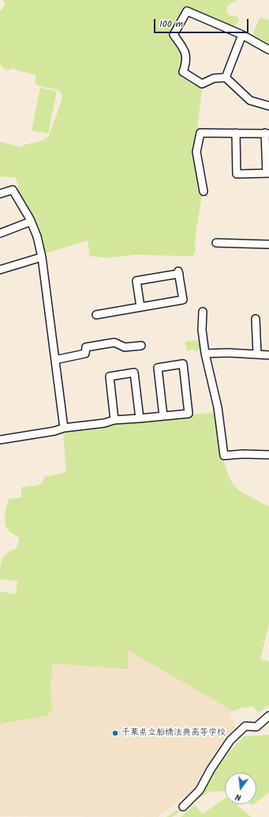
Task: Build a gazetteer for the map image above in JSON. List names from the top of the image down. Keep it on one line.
{"places":["千葉県立船橋法典高等学校"],"scale_bar":"100 m","north":"bottom"}
